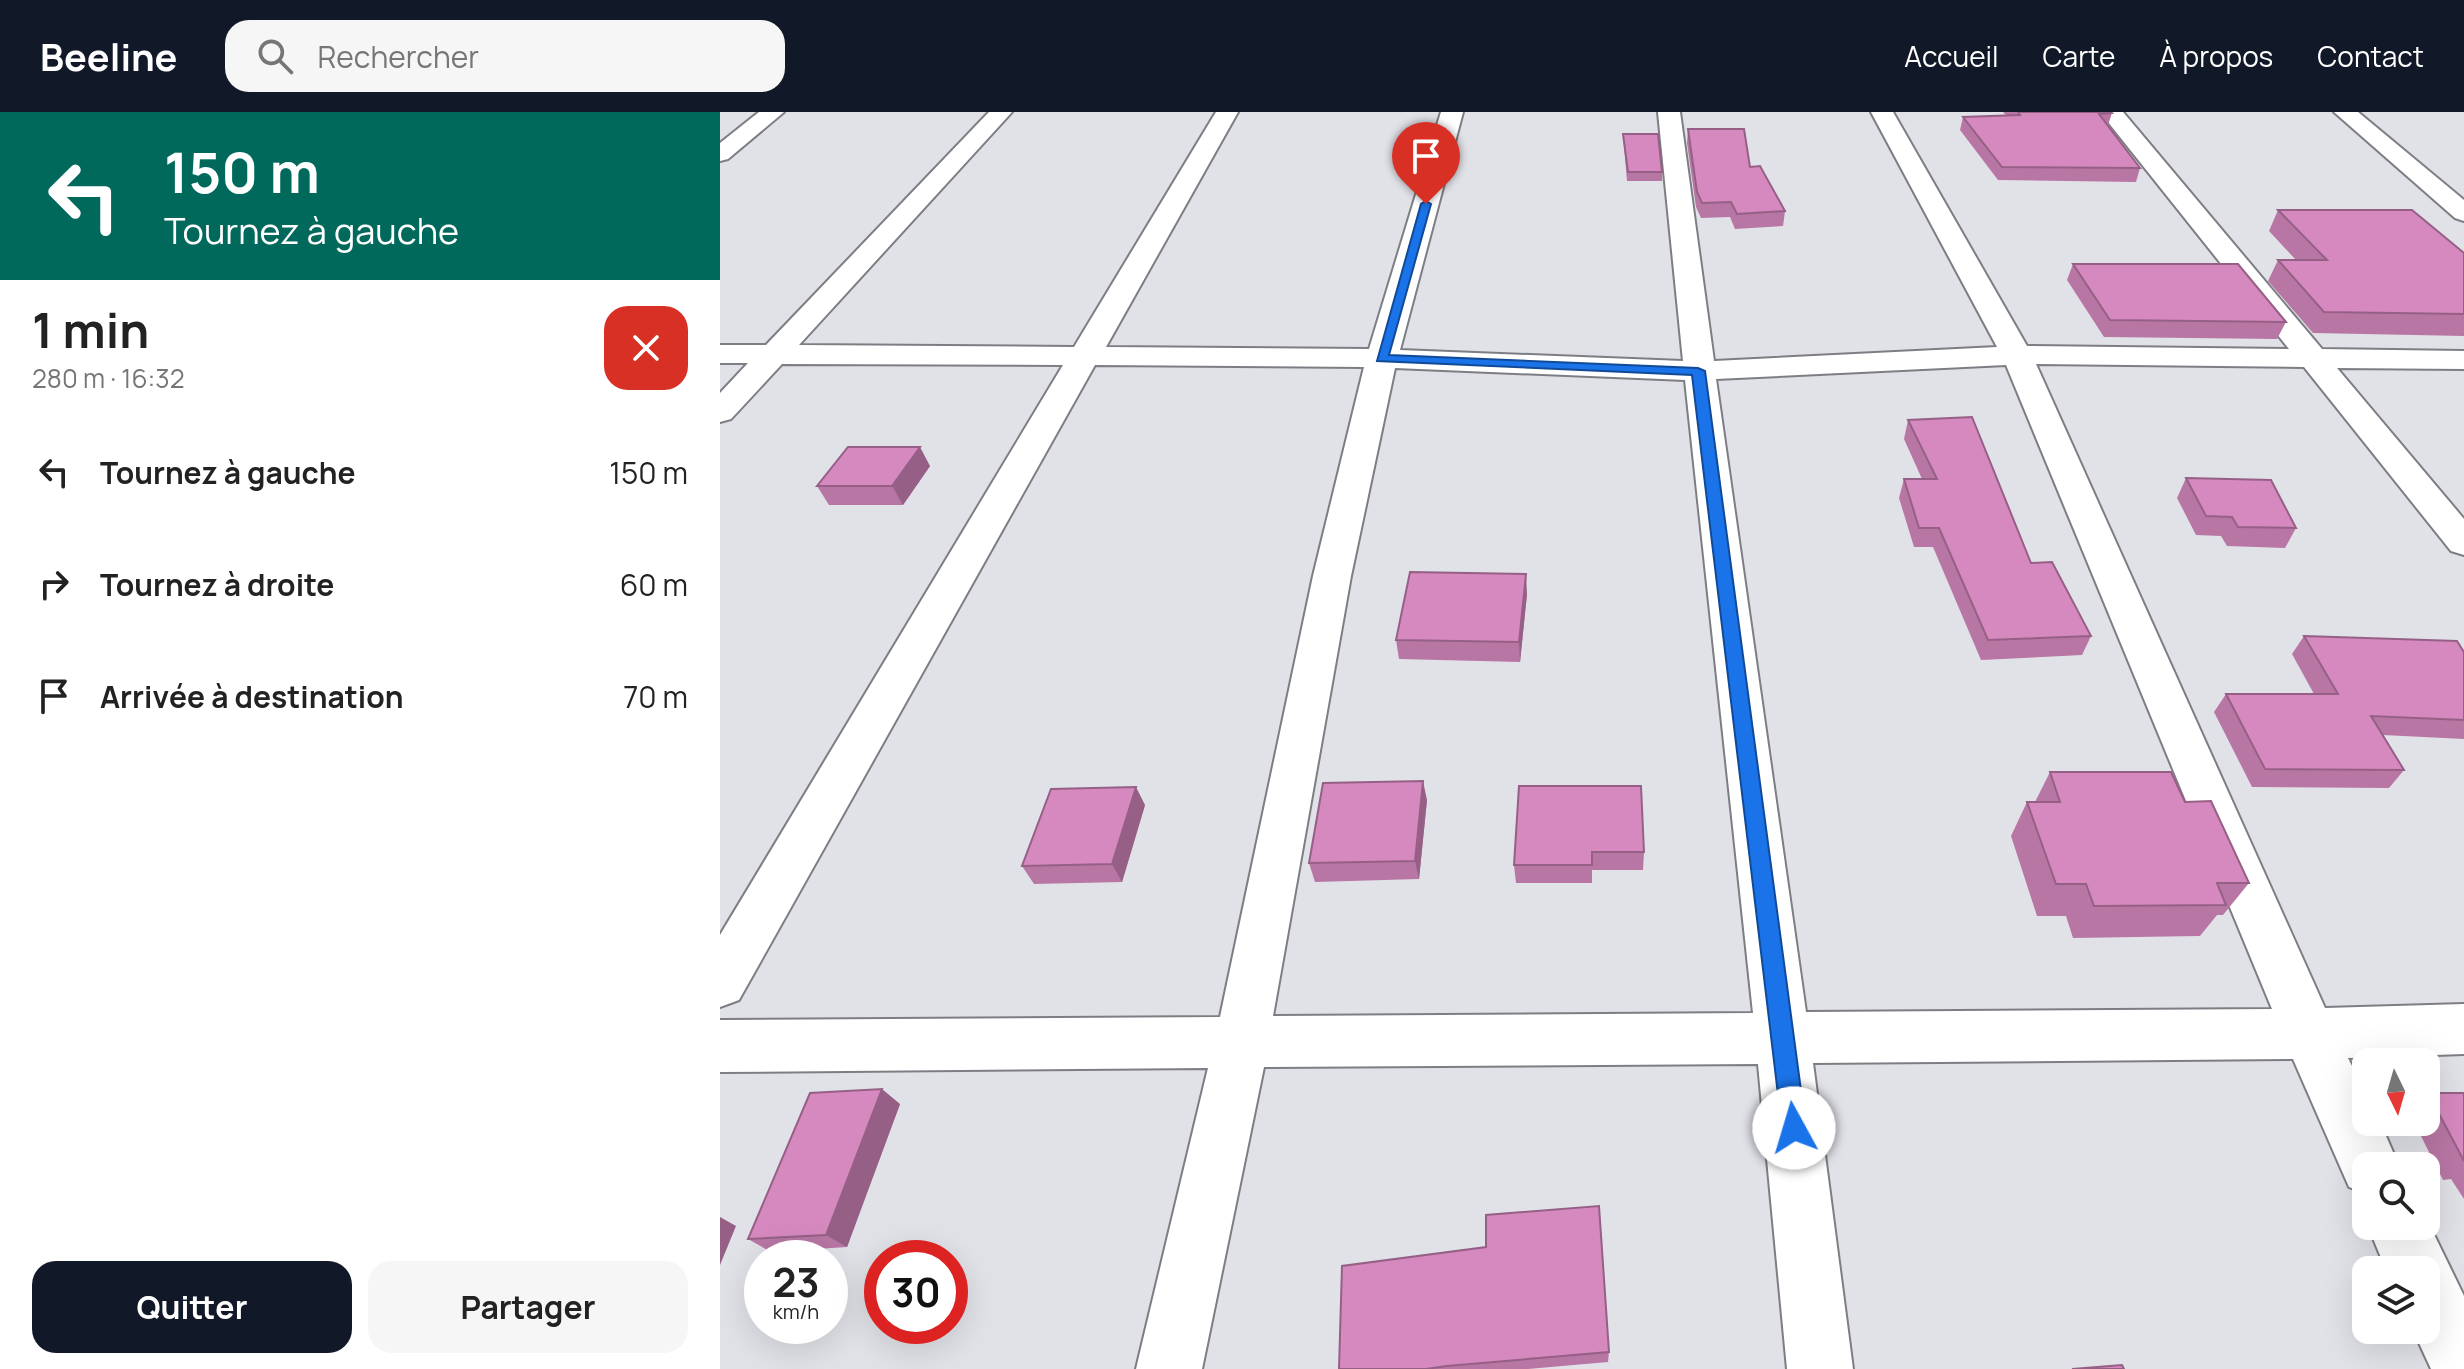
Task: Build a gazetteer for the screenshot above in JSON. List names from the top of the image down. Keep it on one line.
{"north":"bottom","page":{"header":"Beeline","search":"Rechercher","nav":["Accueil","Carte","À propos","Contact"],"turn":["150 m","Tournez à gauche"],"heading":["1 min","280 m · 16:32"],"list":[{"name":"Tournez à gauche","value":"150 m"},{"name":"Tournez à droite","value":"60 m"},{"name":"Arrivée à destination","value":"70 m"}],"speed":"23 km/h","limit":"30","buttons":["Quitter","Partager"]}}
